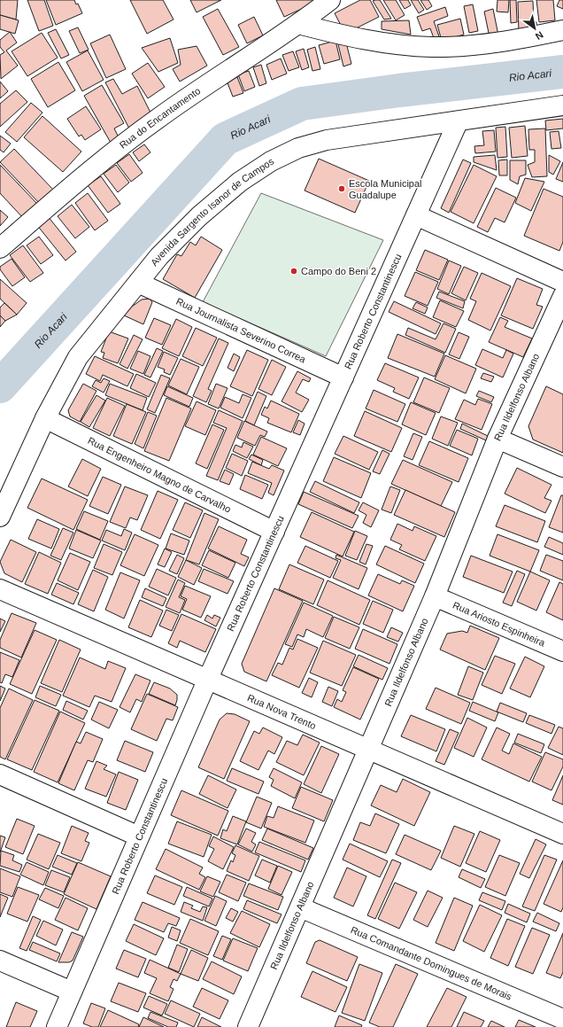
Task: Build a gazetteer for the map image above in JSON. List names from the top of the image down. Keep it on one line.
{"streets":{"street":["Rua do Encantamento","Avenida Sargento Isanor de Campos","Rua Roberto Constantinescu","Rua Journalista Severino Correa","Rua Ildelfonso Albano","Rua Engenheiro Magno de Carvalho","Rua Ariosto Espinheira","Rua Nova Trento","Rua Comandante Domingues de Morais"]},"crossings":[["Avenida Sargento Isanor de Campos","Rua Roberto Constantinescu"],["Avenida Sargento Isanor de Campos","Rua Journalista Severino Correa"],["Avenida Sargento Isanor de Campos","Rua Engenheiro Magno de Carvalho"],["Rua Roberto Constantinescu","Rua Journalista Severino Correa"],["Rua Roberto Constantinescu","Rua Engenheiro Magno de Carvalho"],["Rua Roberto Constantinescu","Rua Nova Trento"],["Rua Ildelfonso Albano","Rua Ariosto Espinheira"],["Rua Ildelfonso Albano","Rua Nova Trento"],["Rua Ildelfonso Albano","Rua Comandante Domingues de Morais"]],"water":["Rio Acari"],"places":["Escola Municipal Guadalupe","Campo do Beni 2"],"north":"bottom right"}
